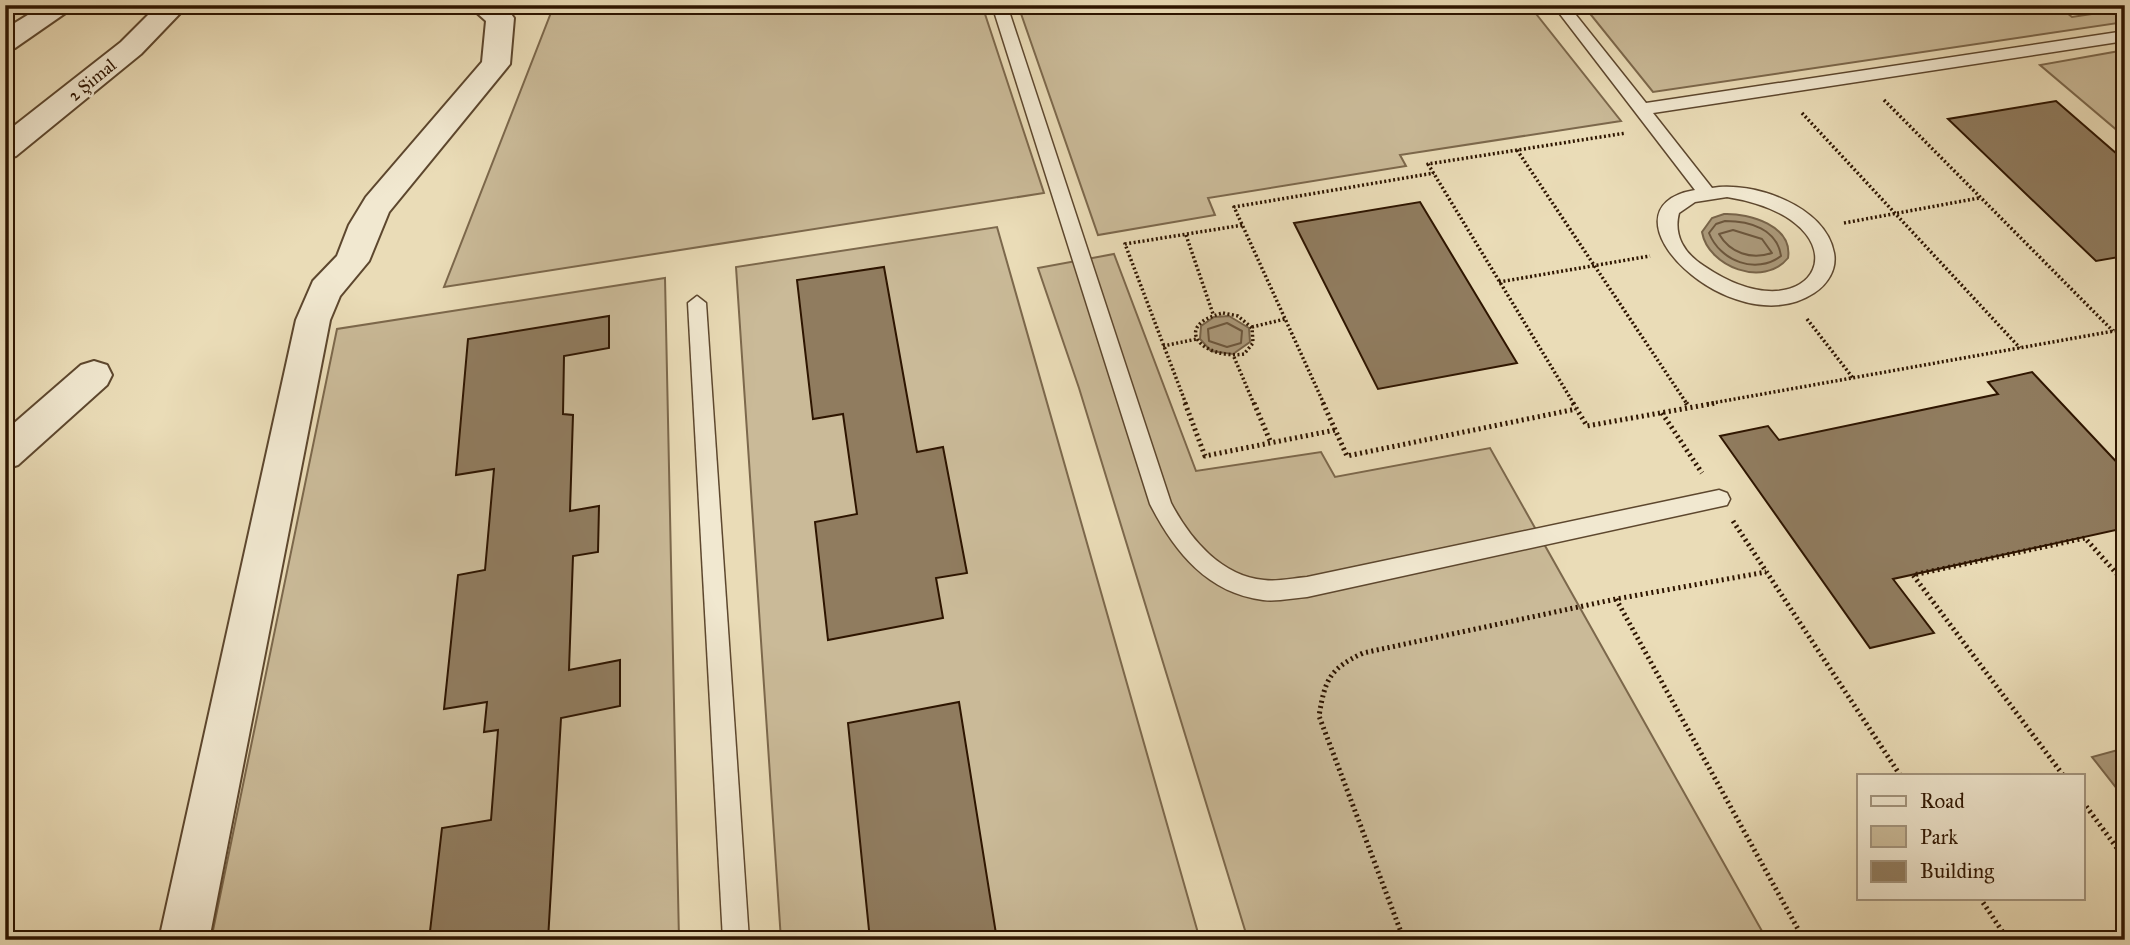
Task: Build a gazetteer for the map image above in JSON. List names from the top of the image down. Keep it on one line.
{"streets":{"street":["2 Şimal"]},"legend":["Road","Park","Building"]}
